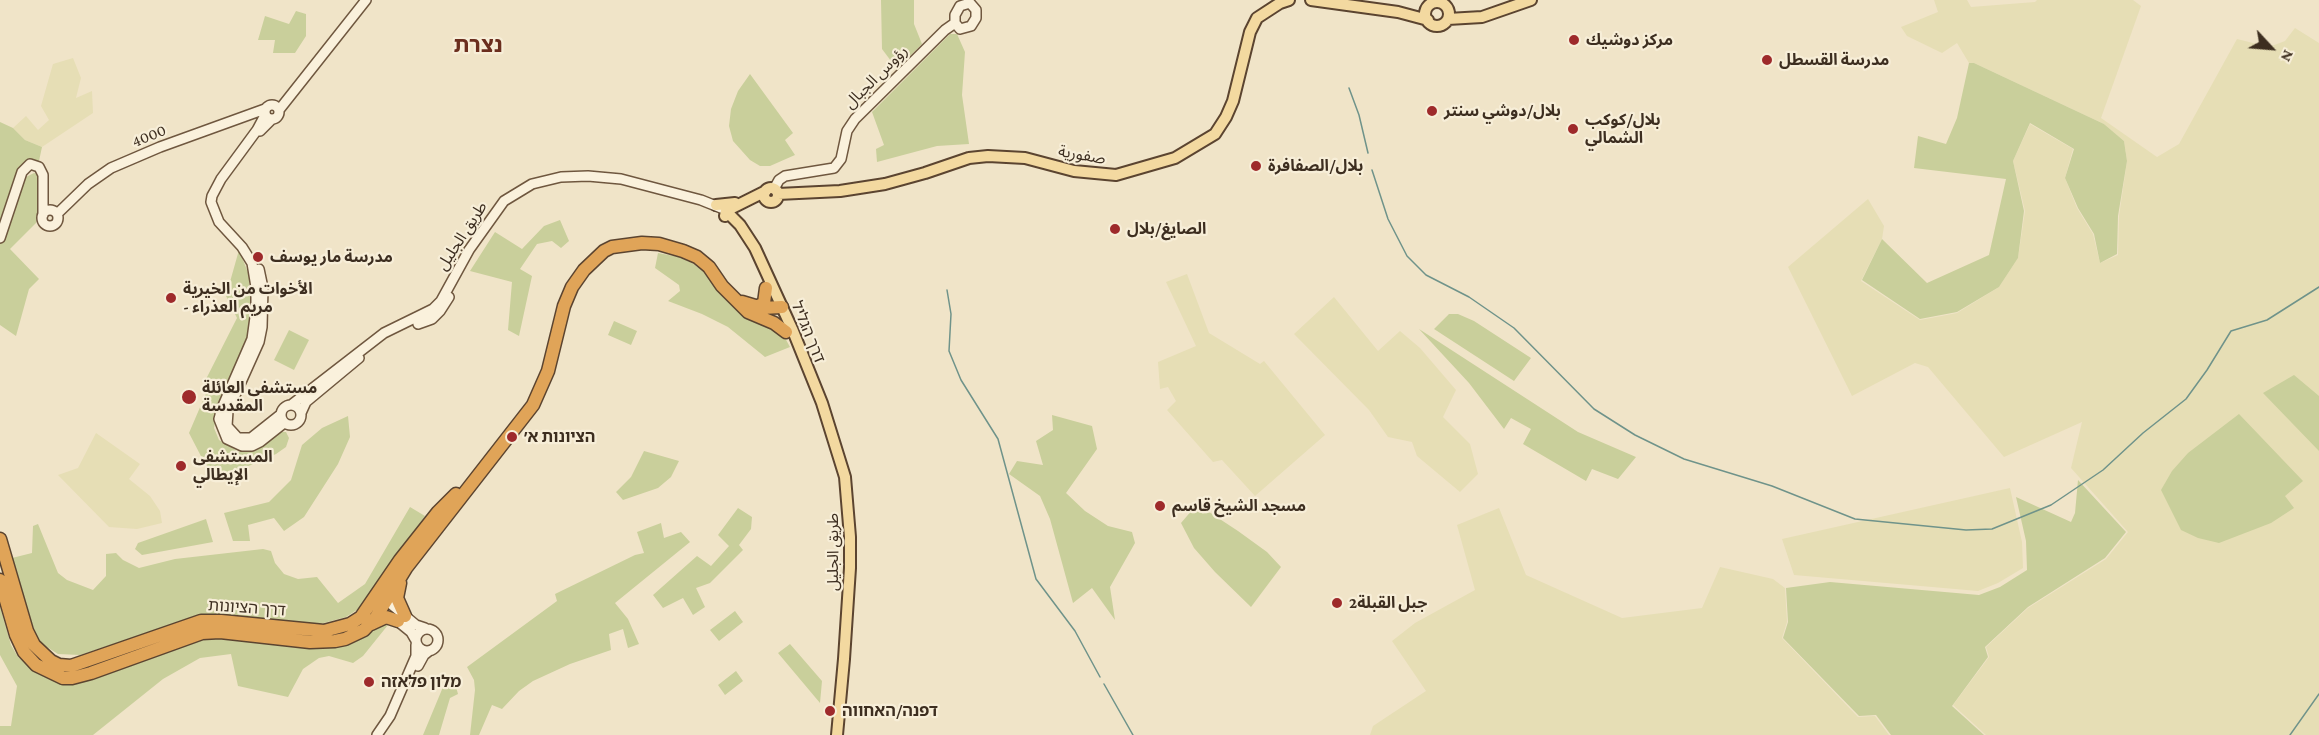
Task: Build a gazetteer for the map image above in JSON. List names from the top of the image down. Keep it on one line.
{"streets":{"highway":["דרך הציונות"],"main road":["صفورية","طريق الجليل","דרך הגליל"],"street":["رؤوس الجبال","4000"]},"crossings":[["رؤوس الجبال","صفورية"],["صفورية","طريق الجليل"],["صفورية","דרך הגליל"],["طريق الجليل","דרך הגליל"],["דרך הגליל","דרך הציונות"]],"districts":["נצרת"],"places":["مركز دوشيك","مدرسة القسطل","بلال/دوشي سنتر","بلال/كوكب الشمالي","بلال/الصفافرة","الصايغ/بلال","مدرسة مار يوسف","الأخوات من الخيرية - مريم العذراء","مستشفى العائلة المقدسة","הציונות א׳","المستشفى الإيطالي","مسجد الشيخ قاسم","جبل القبلة2","מלון פלאזה","דפנה/האחווה"],"north":"bottom right"}
